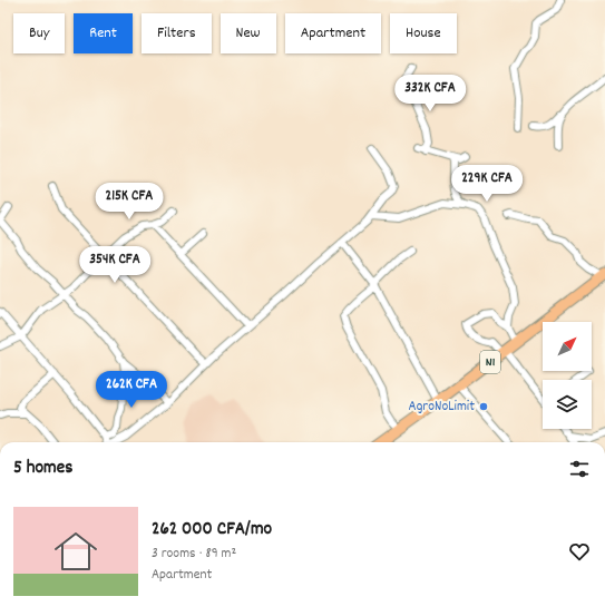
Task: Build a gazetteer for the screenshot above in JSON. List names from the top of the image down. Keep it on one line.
{"streets":{"highway":["N1"]},"places":["AgroNoLimit"],"north":"top right","page":{"chip":["Buy","Rent","Filters","New","Apartment","House"],"price":["332K CFA","229K CFA","215K CFA","354K CFA","262K CFA"],"heading":"5 homes","list":[{"name":"262 000 CFA/mo","note":"3 rooms · 89 m² · Apartment"}]}}
